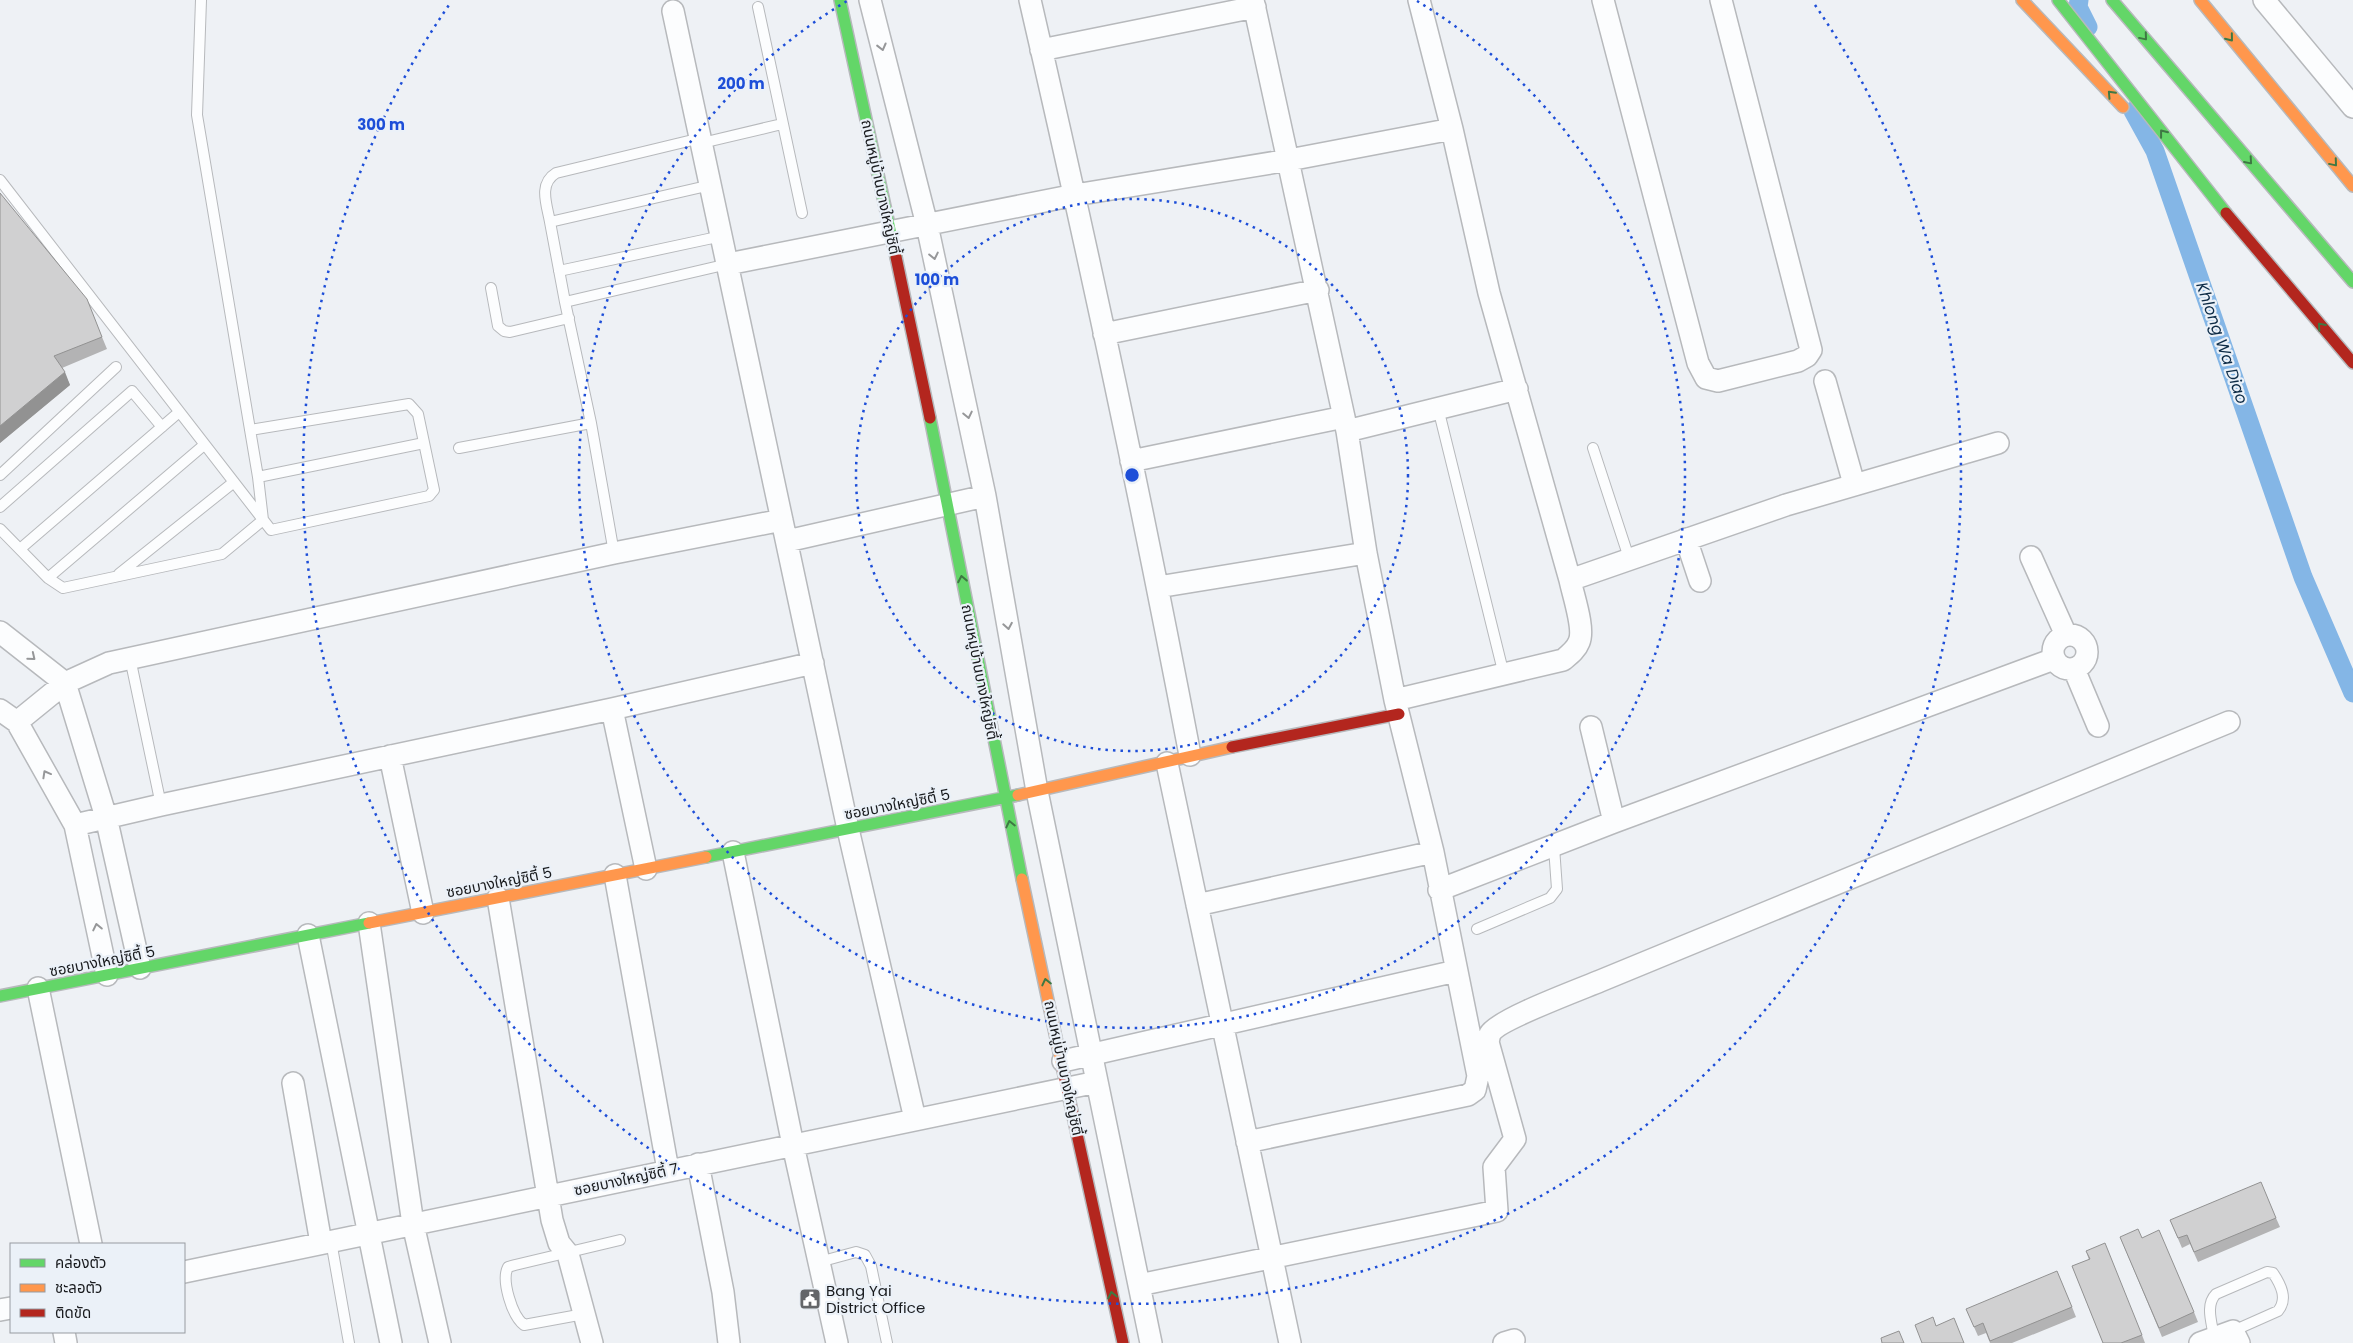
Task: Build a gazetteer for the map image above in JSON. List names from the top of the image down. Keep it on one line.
{"streets":{"main road":["ถนนหมู่บ้านบางใหญ่ซิตี้","ซอยบางใหญ่ซิตี้ 5"],"street":["ซอยบางใหญ่ซิตี้ 7"]},"crossings":[["ถนนหมู่บ้านบางใหญ่ซิตี้","ซอยบางใหญ่ซิตี้ 5"],["ถนนหมู่บ้านบางใหญ่ซิตี้","ซอยบางใหญ่ซิตี้ 7"]],"water":["Khlong Wa Diao"],"places":{"public building":["Bang Yai District Office"]},"legend":["คล่องตัว","ชะลอตัว","ติดขัด"],"rings":["200 m","300 m","100 m"]}
